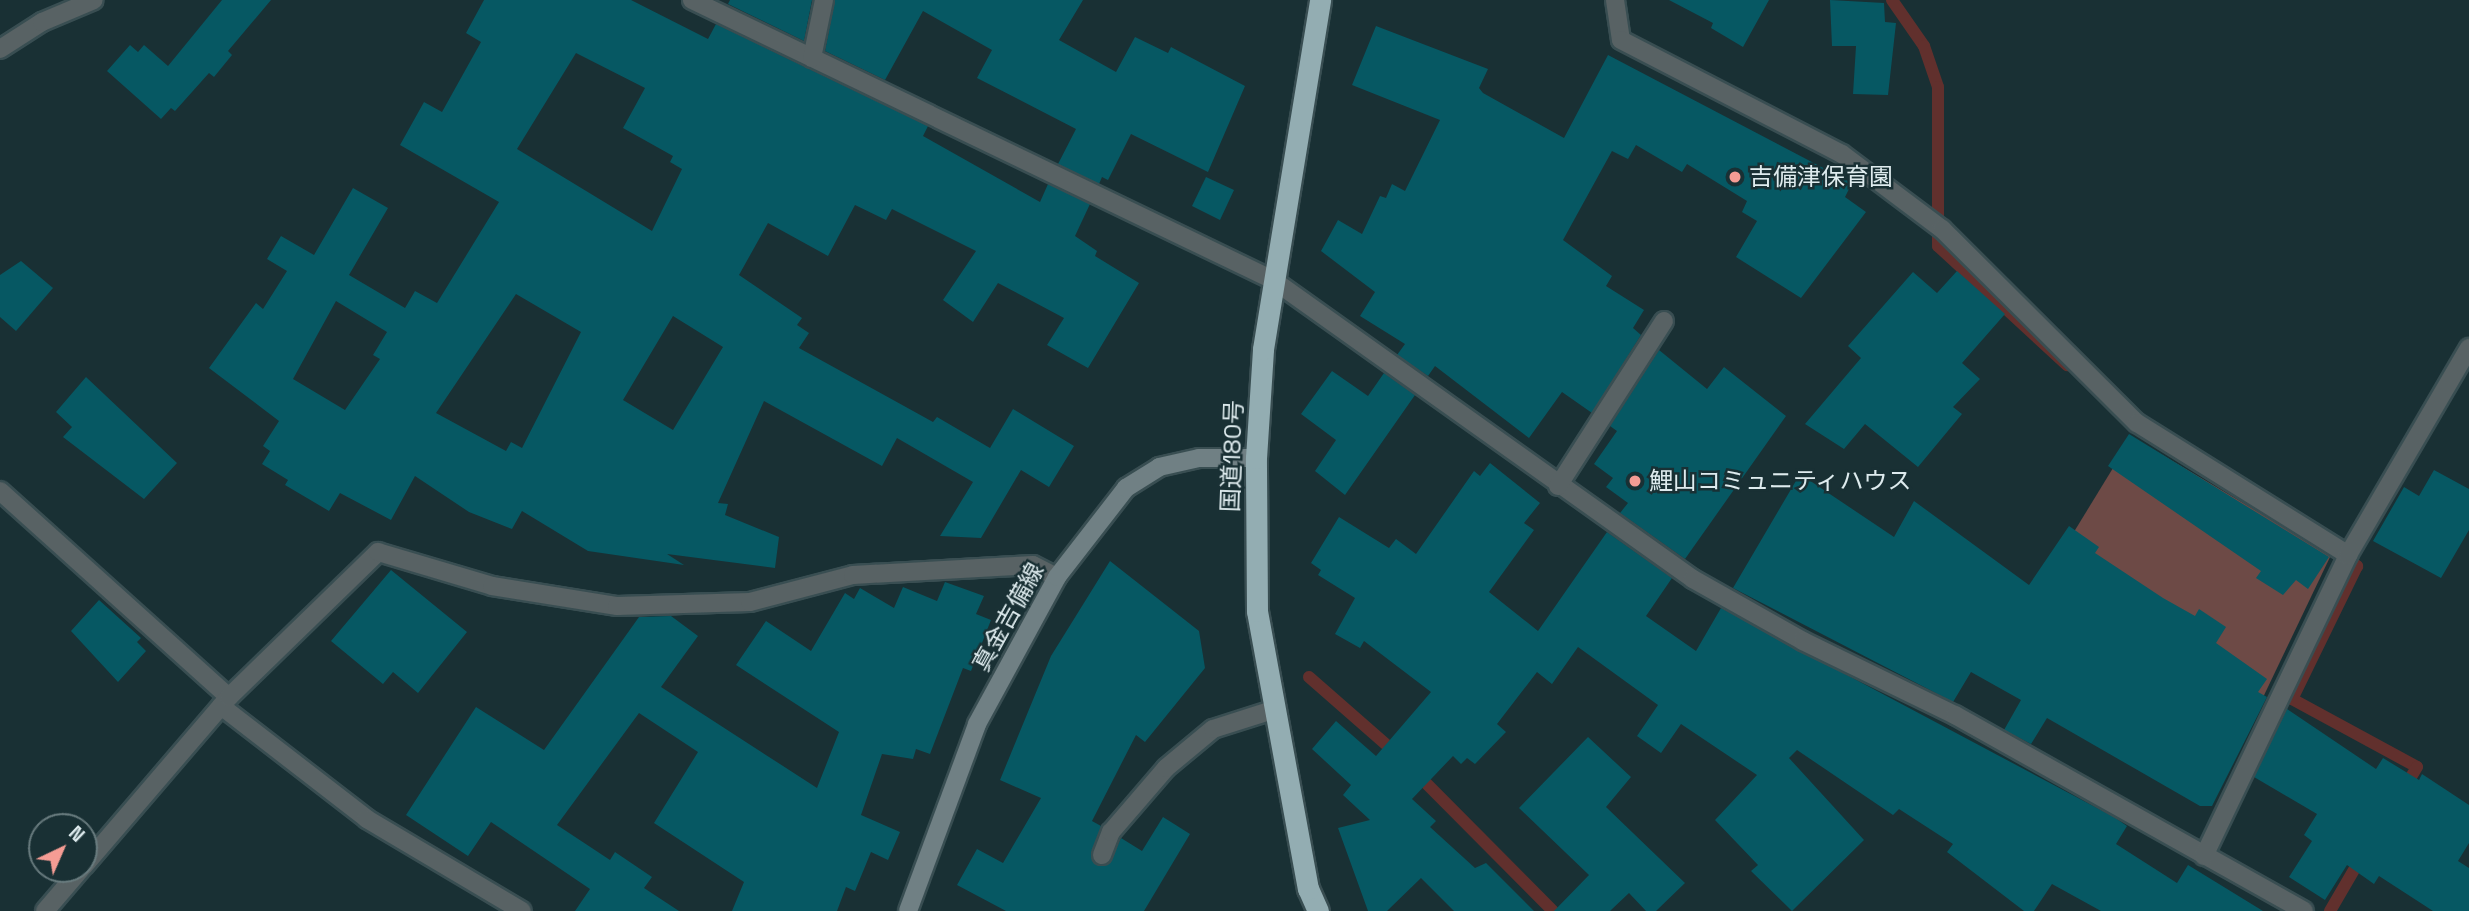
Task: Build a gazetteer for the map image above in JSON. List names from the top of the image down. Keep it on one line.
{"streets":{"highway":["国道180号"],"main road":["真金吉備線"]},"crossings":[["国道180号","真金吉備線"]],"places":["吉備津保育園","鯉山コミュニティハウス"],"north":"top right"}
